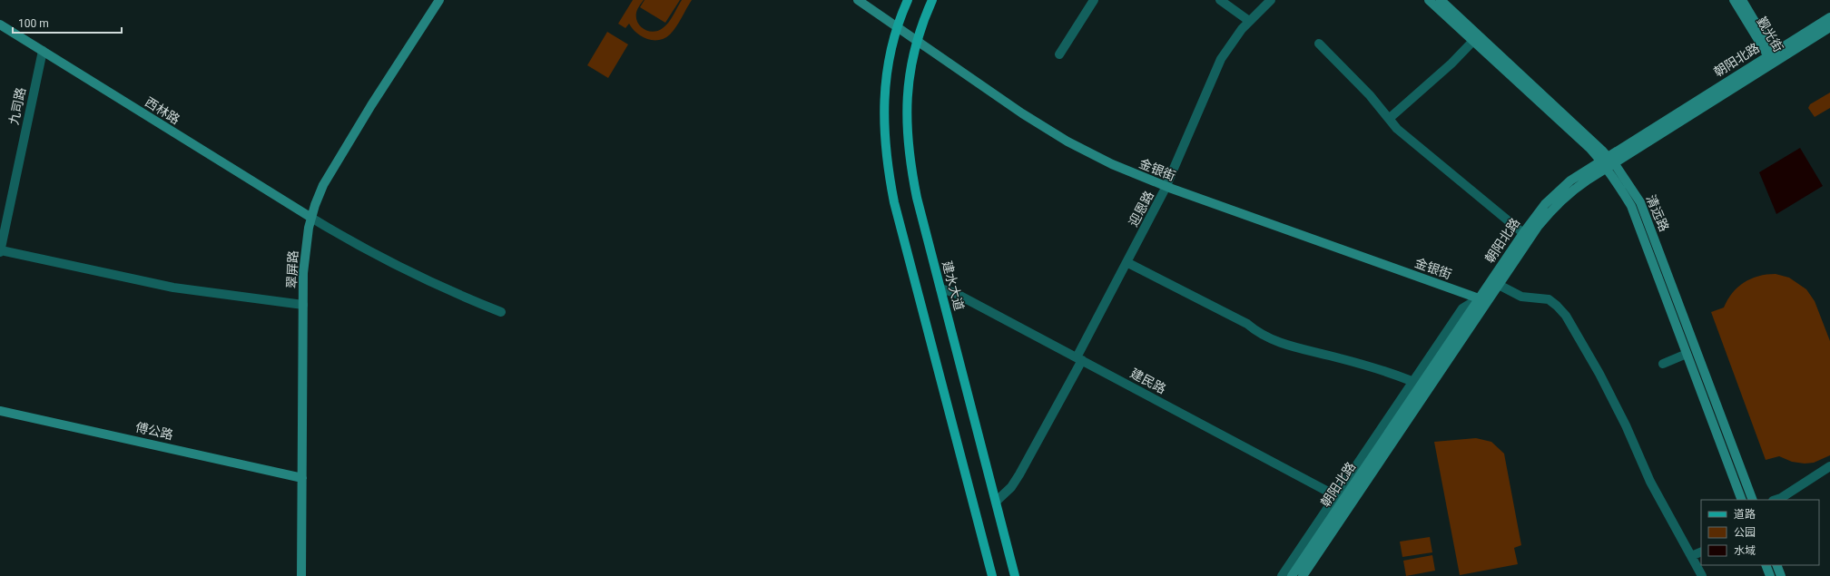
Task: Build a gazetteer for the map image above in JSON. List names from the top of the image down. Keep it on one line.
{"streets":{"main road":["觐光街","朝阳北路","西林路","金银街","清远路","翠屏路","建水大道","傅公路"],"street":["九司路","迎恩路","建民路"]},"crossings":[["觐光街","朝阳北路"],["朝阳北路","金银街"],["朝阳北路","清远路"],["朝阳北路","建民路"],["九司路","西林路"],["西林路","翠屏路"],["金银街","迎恩路"],["金银街","建水大道"],["迎恩路","建水大道"],["迎恩路","建民路"],["翠屏路","傅公路"],["建水大道","建民路"]],"legend":["道路","公园","水域"],"scale_bar":"100 m"}
